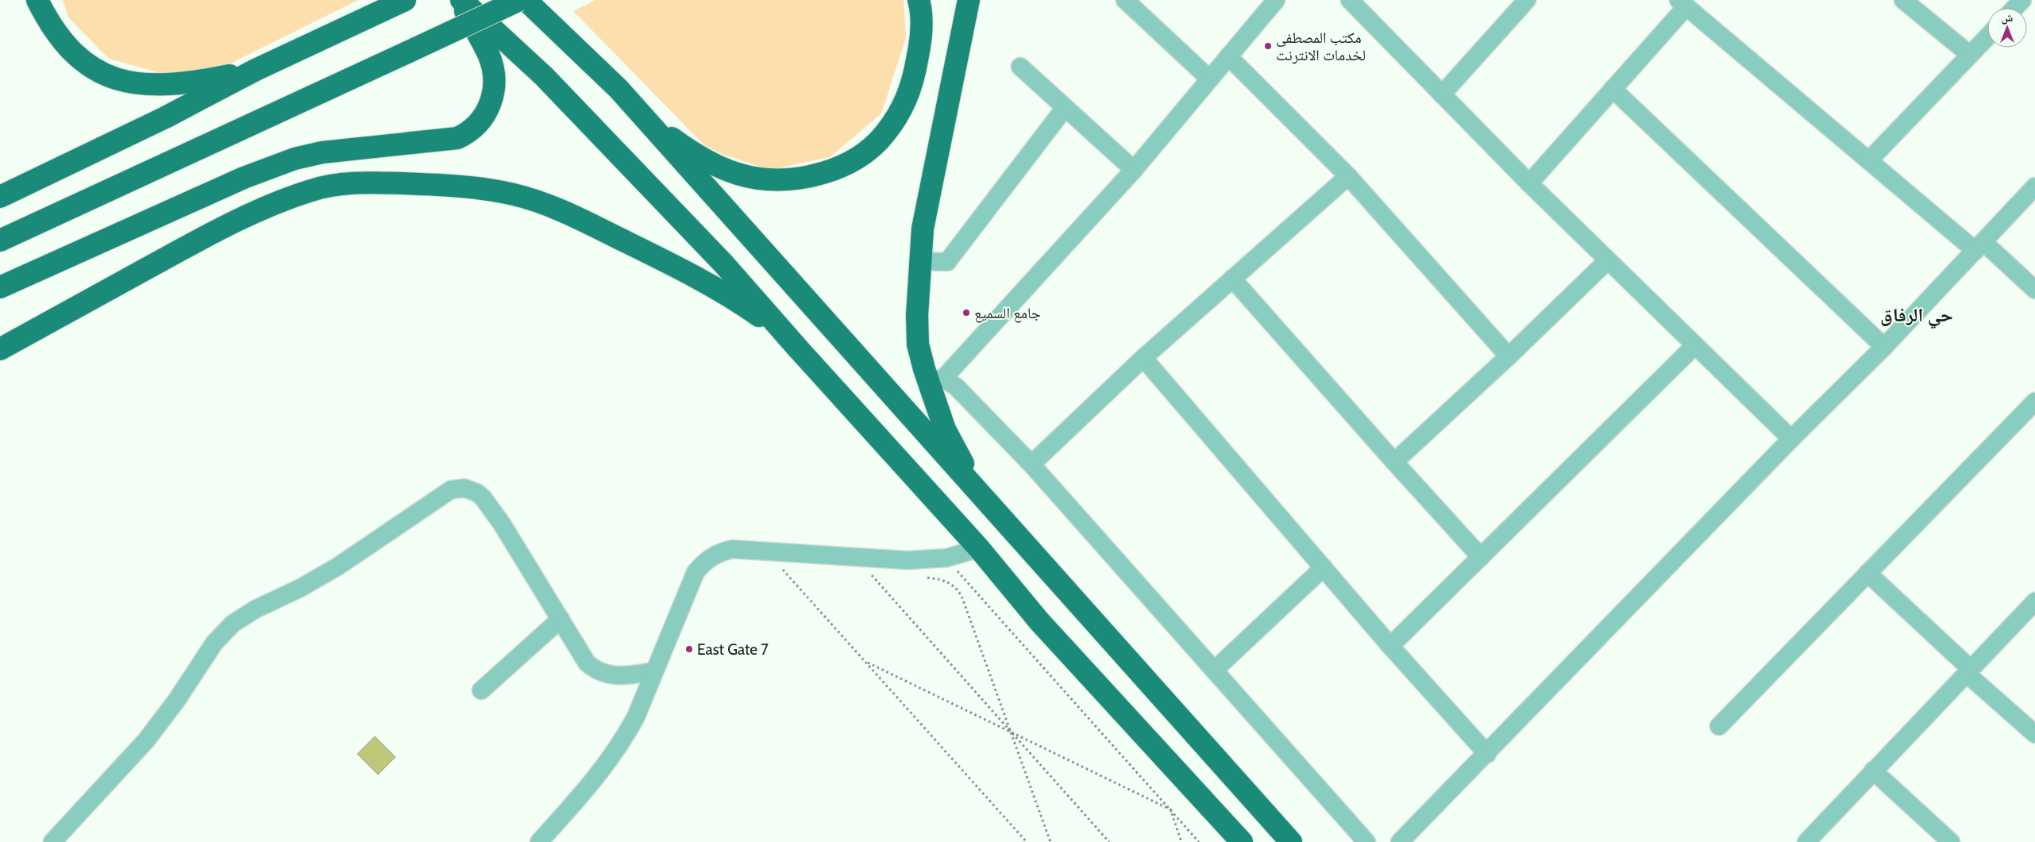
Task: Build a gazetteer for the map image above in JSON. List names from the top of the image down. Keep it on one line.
{"districts":["حي الرفاق"],"places":["مكتب المصطفى لخدمات الانترنت","جامع السميع","East Gate 7"],"north":"top"}
